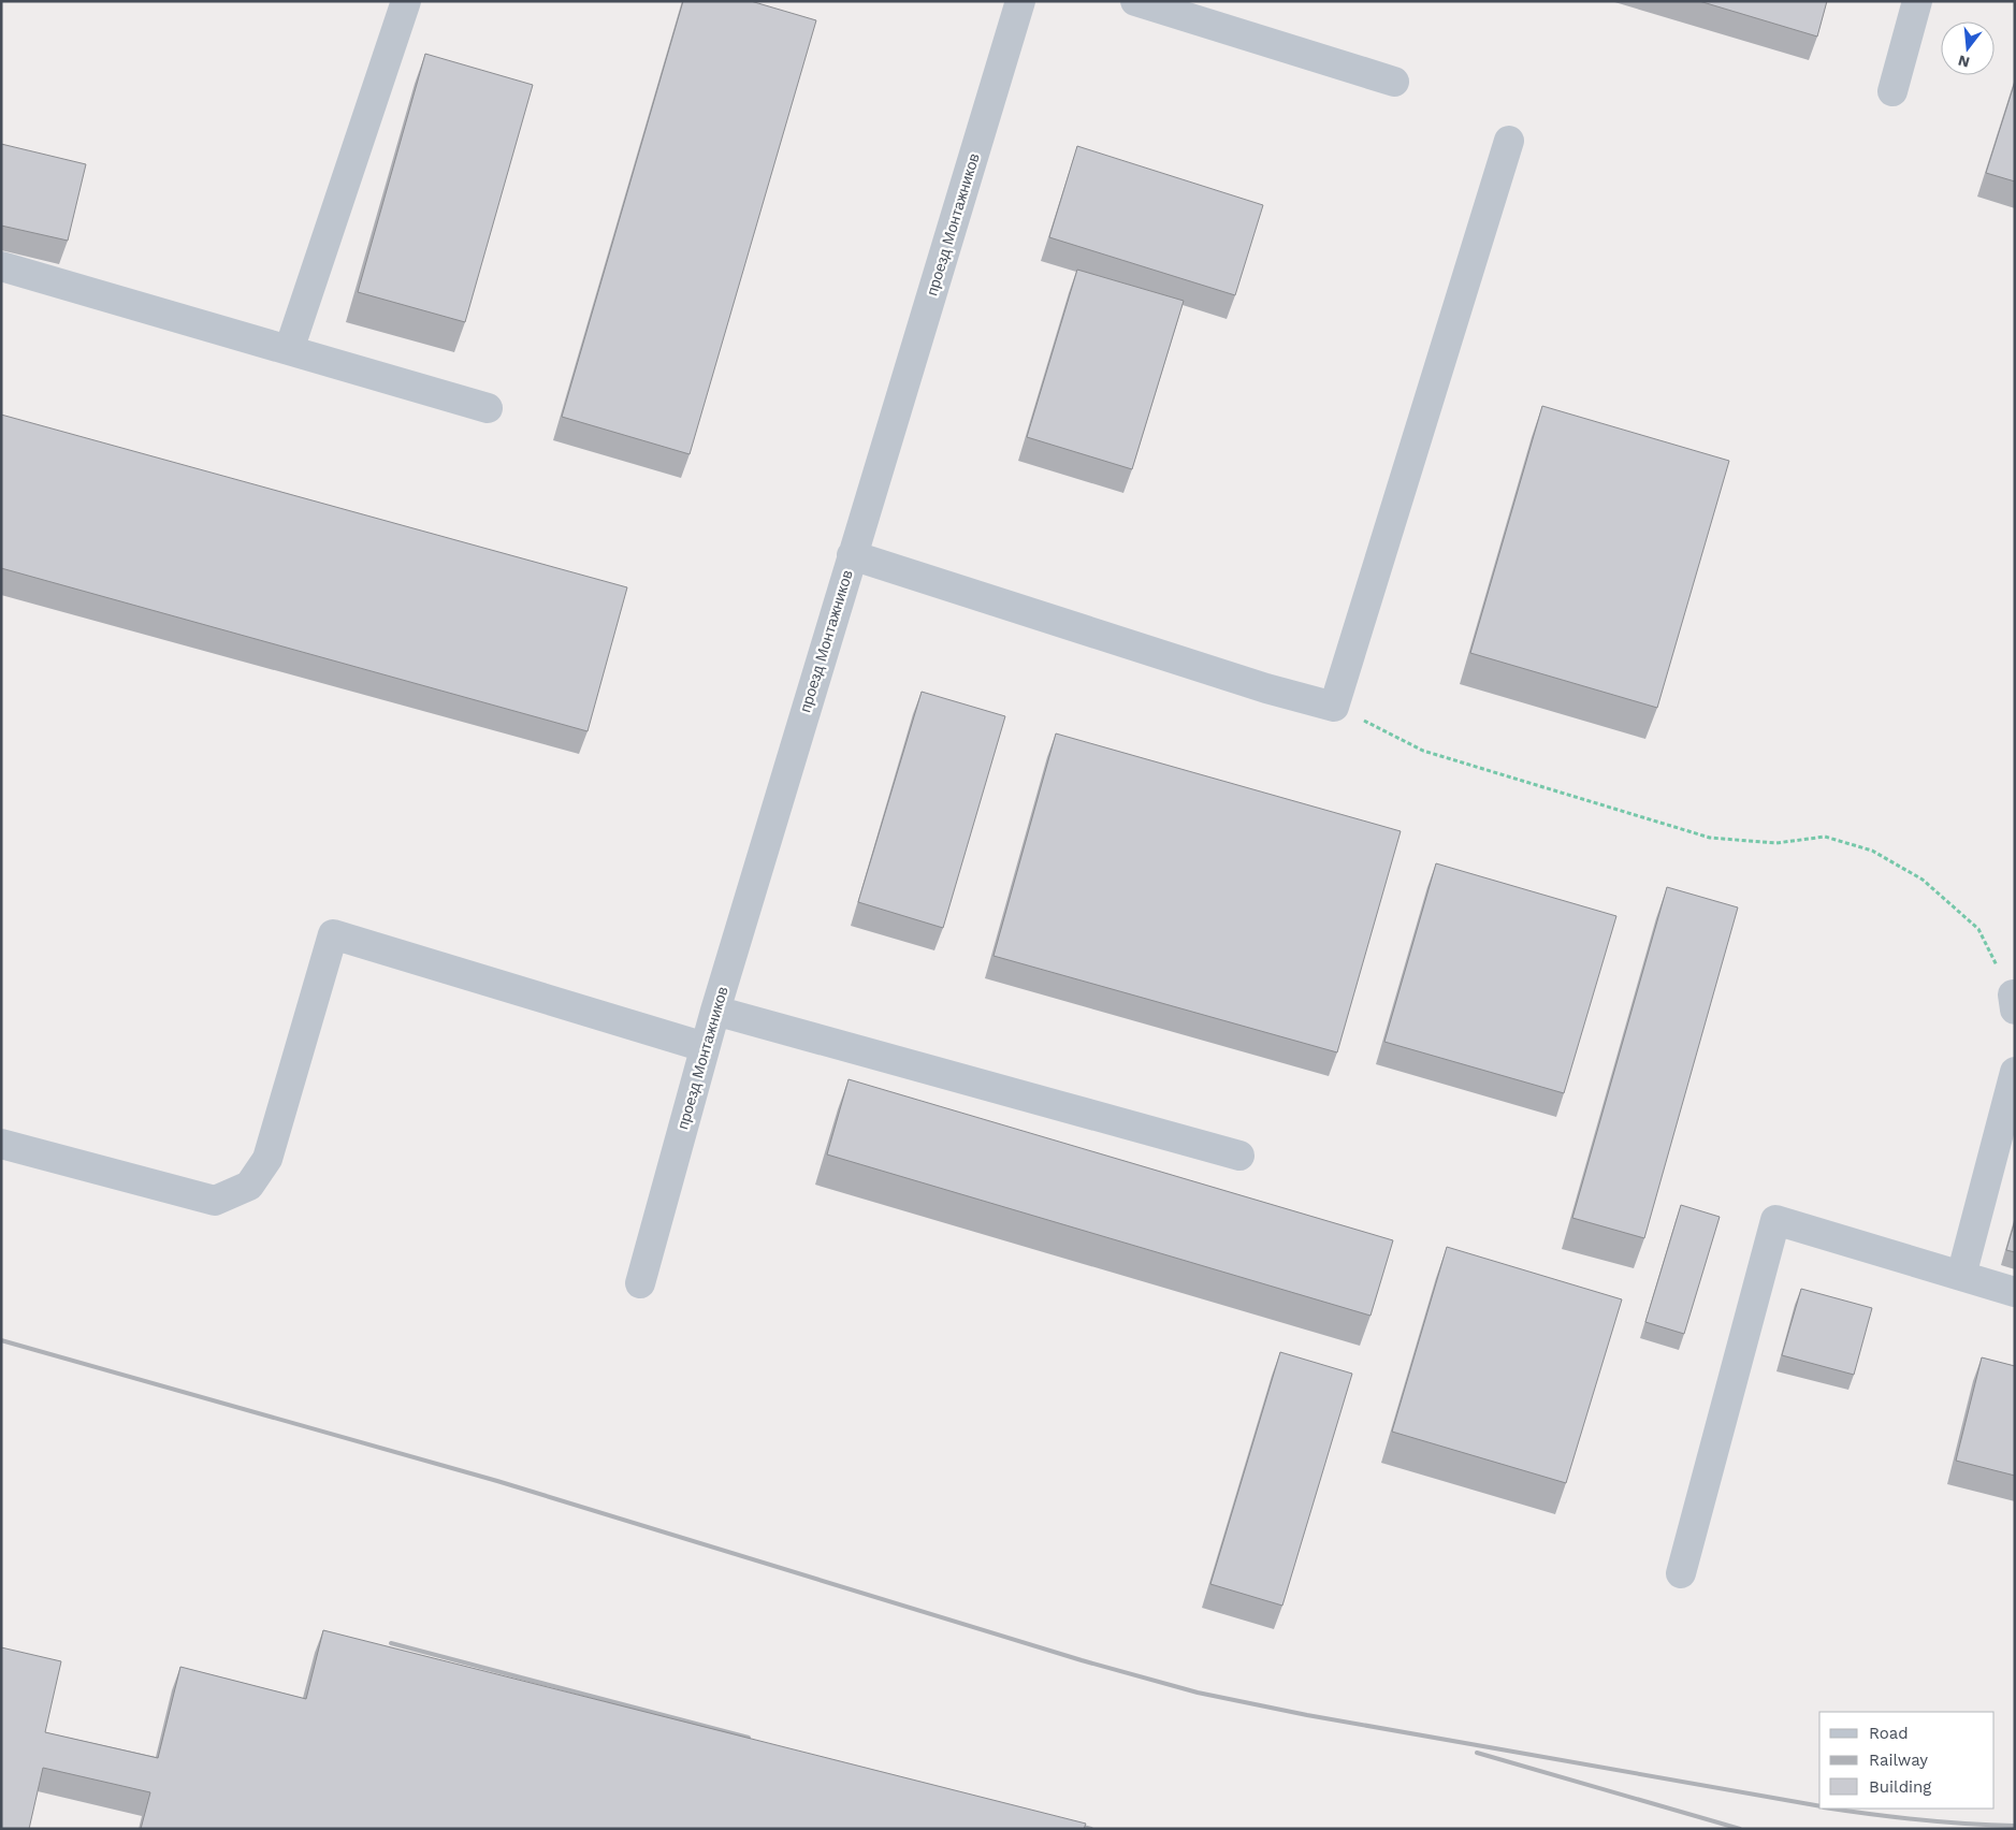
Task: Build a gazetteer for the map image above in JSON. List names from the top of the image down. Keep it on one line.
{"streets":{"street":["проезд Монтажников"]},"legend":["Road","Railway","Building"],"north":"bottom"}
